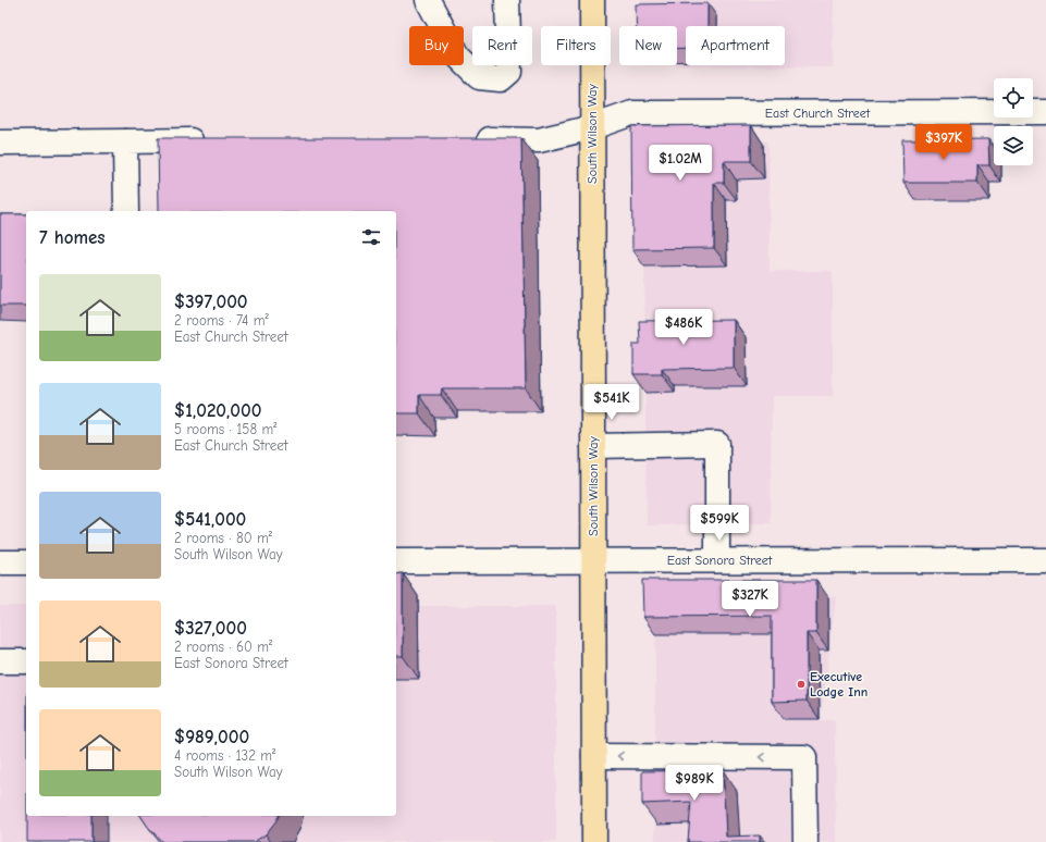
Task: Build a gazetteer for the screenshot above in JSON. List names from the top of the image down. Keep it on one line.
{"streets":{"main road":["South Wilson Way"],"street":["East Church Street","East Sonora Street"]},"crossings":[["East Church Street","South Wilson Way"],["South Wilson Way","East Sonora Street"]],"places":["Executive Lodge Inn"],"page":{"chip":["Buy","Rent","Filters","New","Apartment"],"price":["$397K","$1.02M","$486K","$541K","$599K","$327K","$989K"],"heading":"7 homes","list":[{"name":"$397,000","note":"2 rooms · 74 m² · East Church Street"},{"name":"$1,020,000","note":"5 rooms · 158 m² · East Church Street"},{"name":"$541,000","note":"2 rooms · 80 m² · South Wilson Way"},{"name":"$327,000","note":"2 rooms · 60 m² · East Sonora Street"},{"name":"$989,000","note":"4 rooms · 132 m² · South Wilson Way"}]}}
